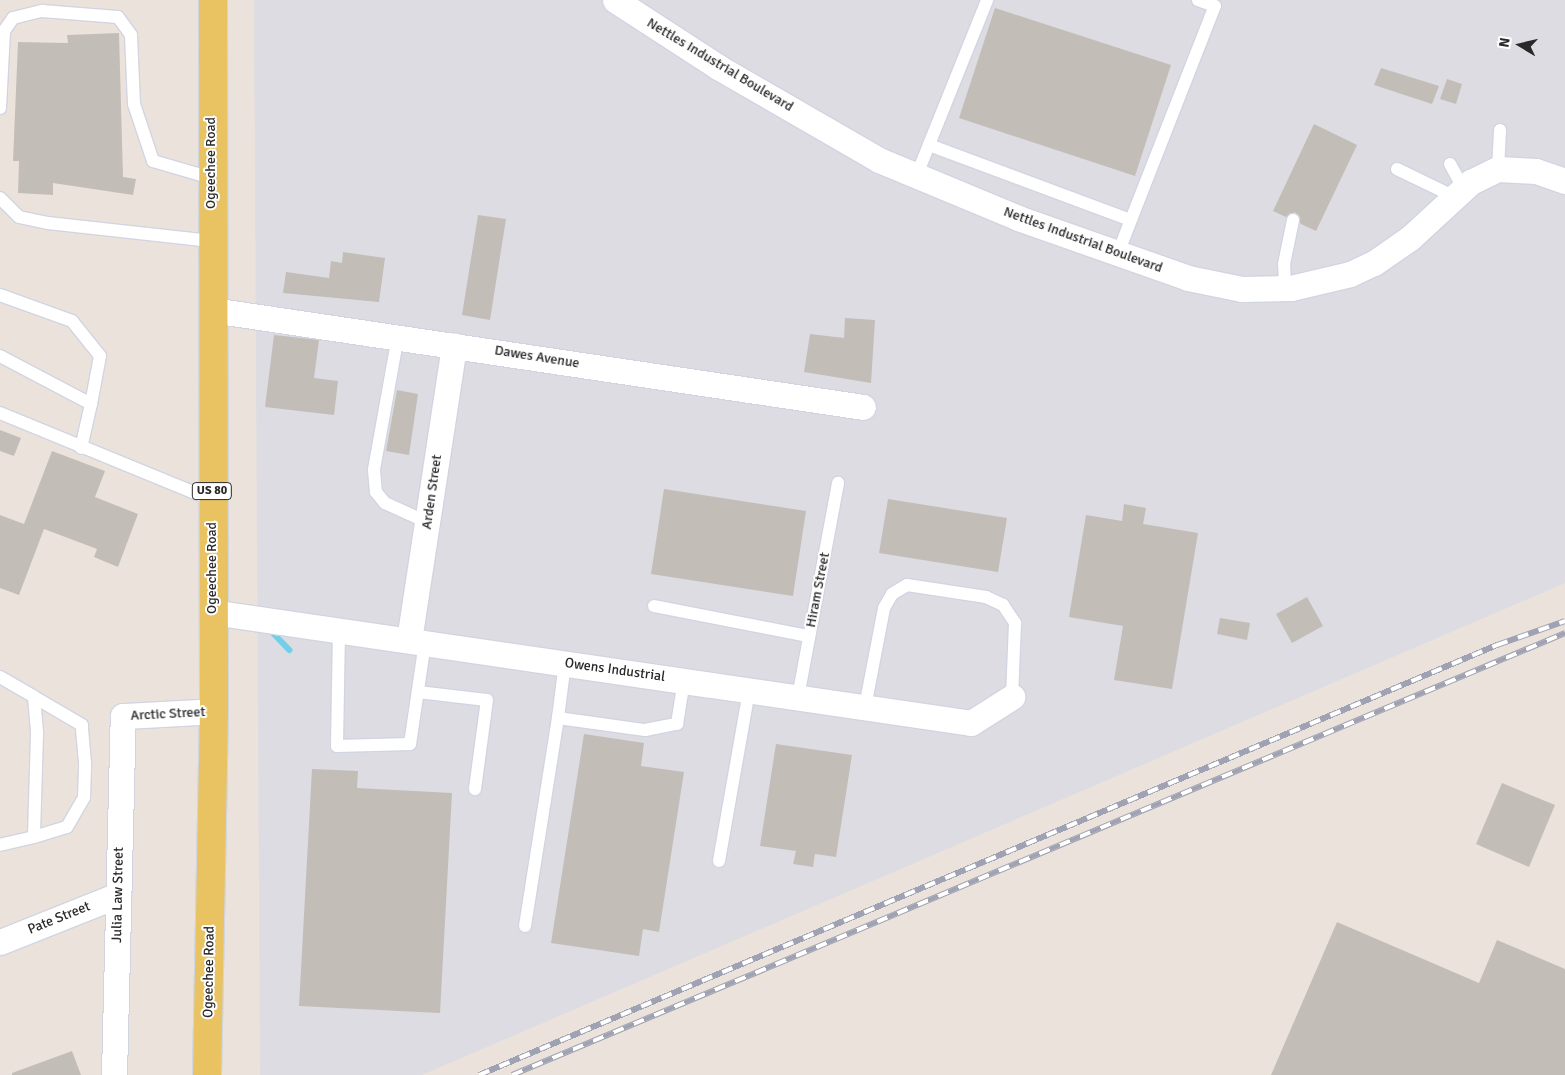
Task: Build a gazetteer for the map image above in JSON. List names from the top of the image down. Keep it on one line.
{"streets":{"main road":["Ogeechee Road","US 80"],"street":["Nettles Industrial Boulevard","Dawes Avenue","Arden Street","Owens Industrial","Arctic Street","Julia Law Street","Pate Street"],"lane":["Hiram Street"]},"crossings":[["Ogeechee Road","Dawes Avenue"],["Ogeechee Road","Owens Industrial"],["Ogeechee Road","Arctic Street"],["Dawes Avenue","Arden Street"],["Arden Street","Owens Industrial"],["Hiram Street","Owens Industrial"],["Arctic Street","Julia Law Street"],["Julia Law Street","Pate Street"]],"north":"left"}
